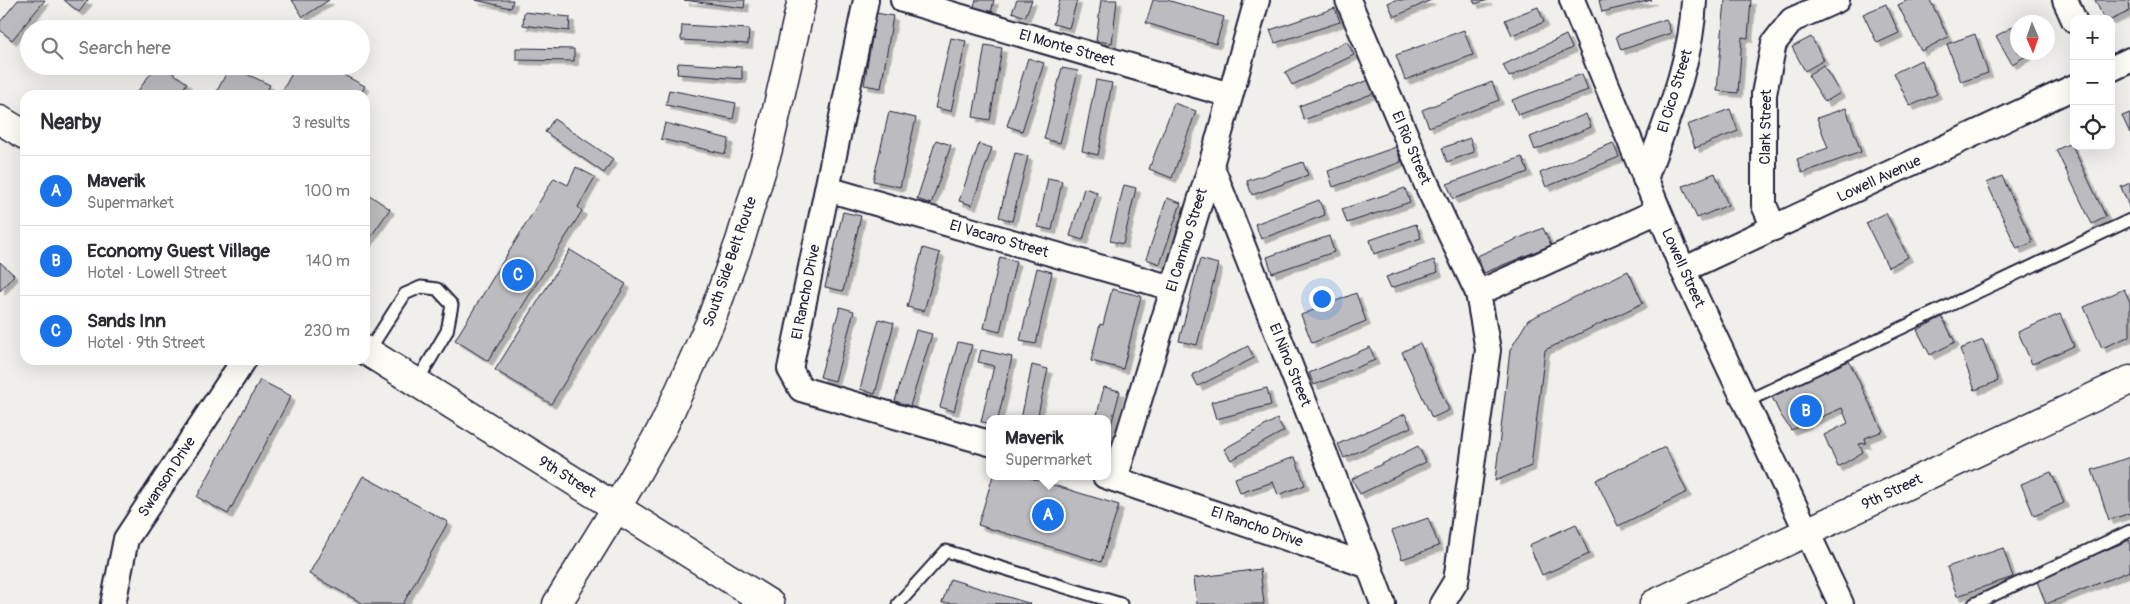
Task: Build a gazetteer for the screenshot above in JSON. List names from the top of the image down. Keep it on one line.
{"streets":{"main road":["South Side Belt Route","9th Street"],"street":["El Monte Street","El Cico Street","Clark Street","El Rio Street","Lowell Avenue","El Vacaro Street","El Camino Street","Lowell Street","El Rancho Drive","El Nino Street","Swanson Drive"]},"crossings":[["El Monte Street","El Camino Street"],["El Cico Street","Lowell Street"],["Clark Street","Lowell Avenue"],["Lowell Avenue","Lowell Street"],["El Vacaro Street","El Camino Street"],["El Vacaro Street","El Rancho Drive"],["El Camino Street","El Nino Street"],["South Side Belt Route","9th Street"],["Lowell Street","9th Street"],["El Rancho Drive","El Nino Street"]],"north":"bottom","page":{"map_buttons":["+","−"],"search":"Search here","heading":["Nearby","3 results"],"list":[{"mark":"A","name":"Maverik","note":"Supermarket","value":"100 m"},{"mark":"B","name":"Economy Guest Village","note":"Hotel · Lowell Street","value":"140 m"},{"mark":"C","name":"Sands Inn","note":"Hotel · 9th Street","value":"230 m"}],"pins":["C","B","A"],"popup":["Maverik","Supermarket"]}}
